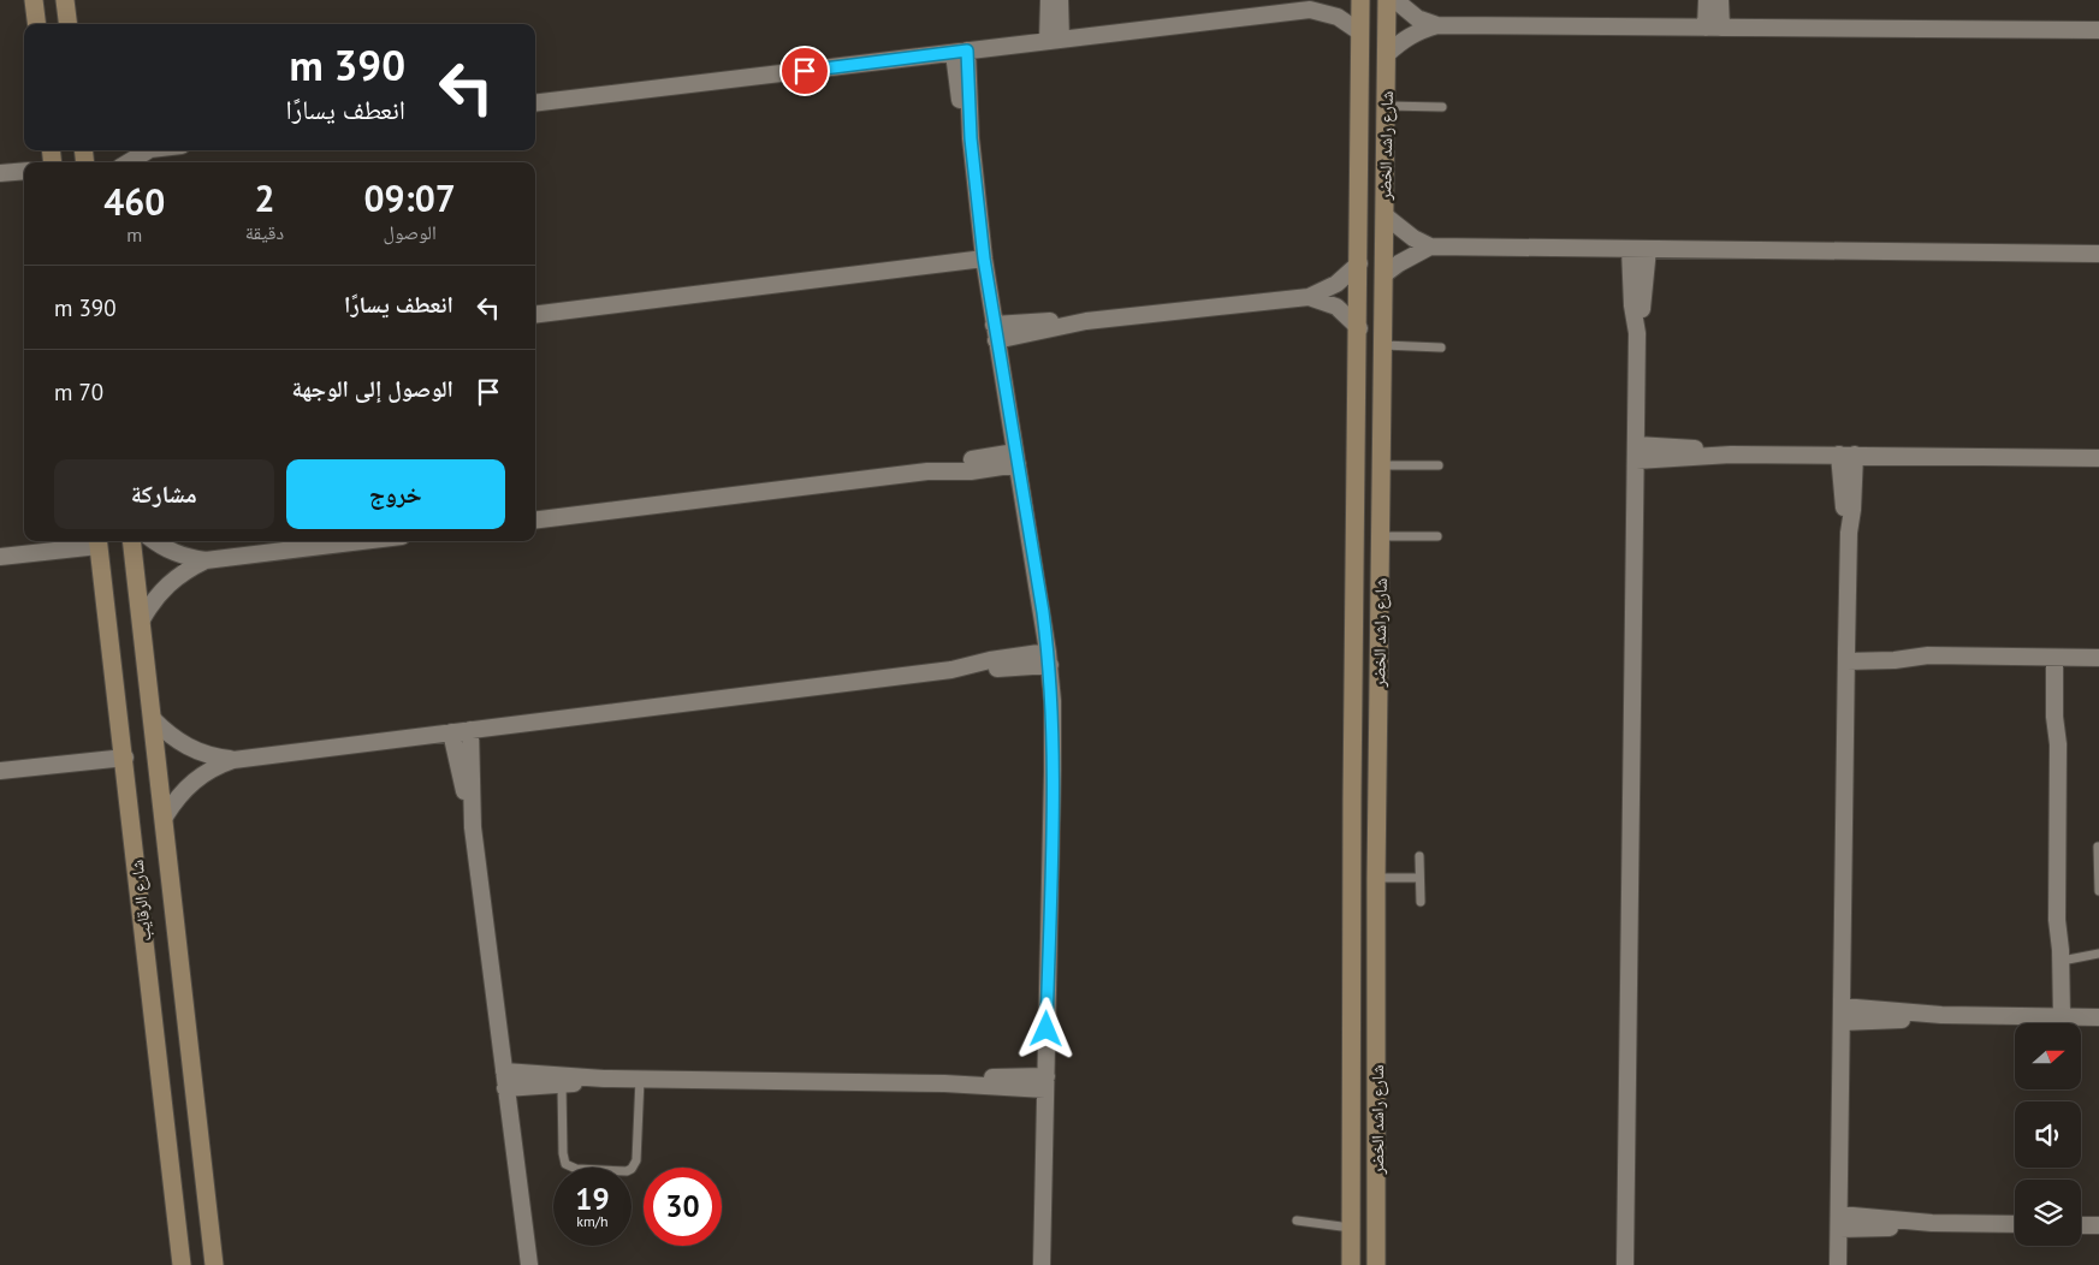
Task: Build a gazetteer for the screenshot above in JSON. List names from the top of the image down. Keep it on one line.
{"streets":{"street":["شارع راشد الخضر","شارع الرقايب"]},"north":"right","page":{"turn":["390 m","انعطف يسارًا"],"eta":["09:07","الوصول","2","دقيقة","460","m"],"list":[{"name":"انعطف يسارًا","value":"390 m"},{"name":"الوصول إلى الوجهة","value":"70 m"}],"buttons":["خروج","مشاركة"],"speed":"19 km/h","limit":"30"}}
